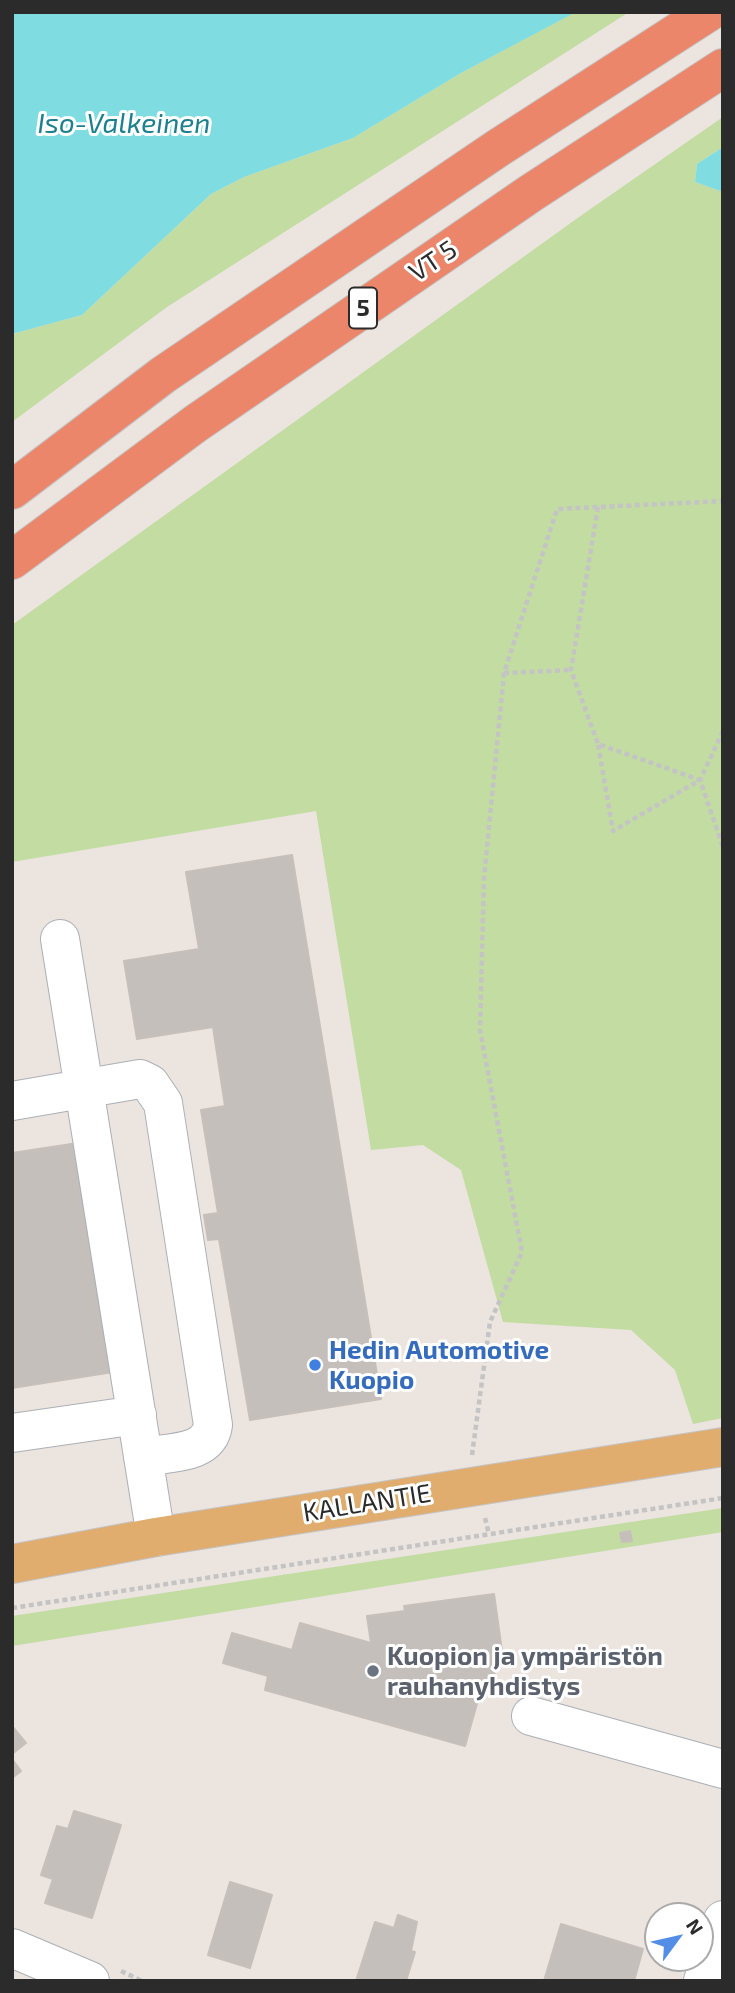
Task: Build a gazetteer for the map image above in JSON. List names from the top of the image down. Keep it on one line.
{"streets":{"highway":["VT 5","5"],"main road":["KALLANTIE"]},"water":["Iso-Valkeinen"],"places":["Hedin Automotive Kuopio","Kuopion ja ympäristön rauhanyhdistys"],"north":"top right"}
